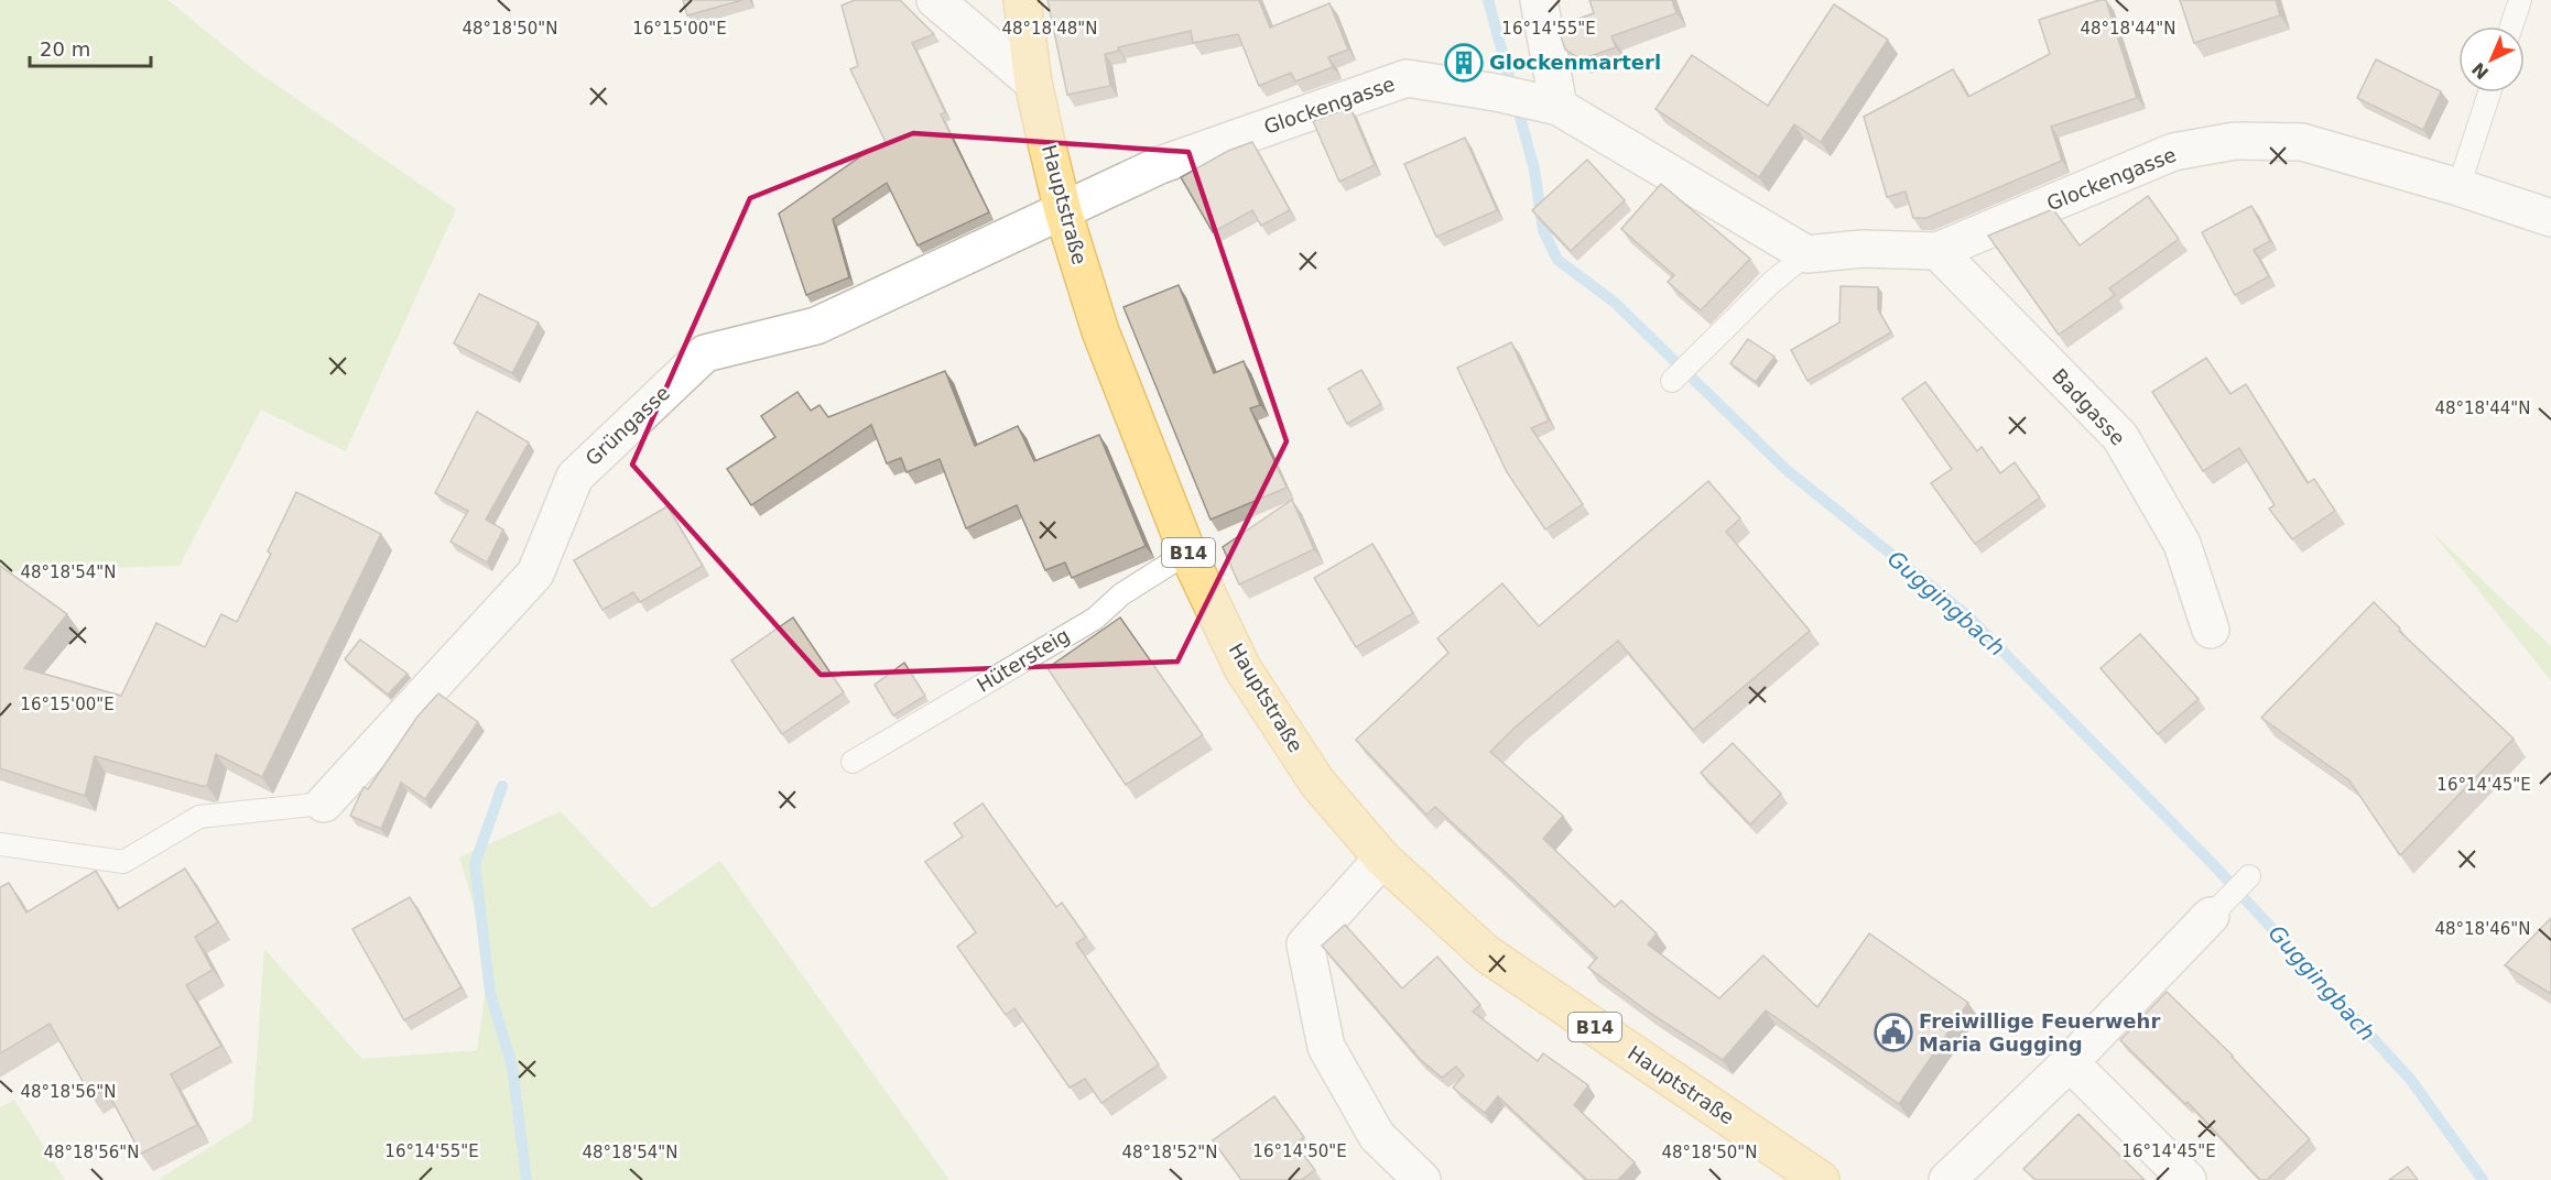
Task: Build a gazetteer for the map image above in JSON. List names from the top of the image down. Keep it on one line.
{"streets":{"main road":["Hauptstraße","B14"],"street":["Glockengasse","Badgasse","Grüngasse"],"lane":["Hütersteig"]},"crossings":[["Glockengasse","Hauptstraße"],["Glockengasse","Badgasse"],["Glockengasse","Grüngasse"],["Hauptstraße","Grüngasse"],["Hauptstraße","Hütersteig"]],"water":["Guggingbach"],"places":{"building":["Glockenmarterl"],"public building":["Freiwillige Feuerwehr Maria Gugging"]},"scale_bar":"20 m","north":"bottom left","coordinates":["48°18'50\"N","48°18'48\"N","48°18'44\"N","16°15'00\"E","16°14'55\"E","48°18'54\"N","16°14'45\"E","48°18'46\"N","48°18'56\"N","16°14'50\"E","48°18'52\"N"]}
